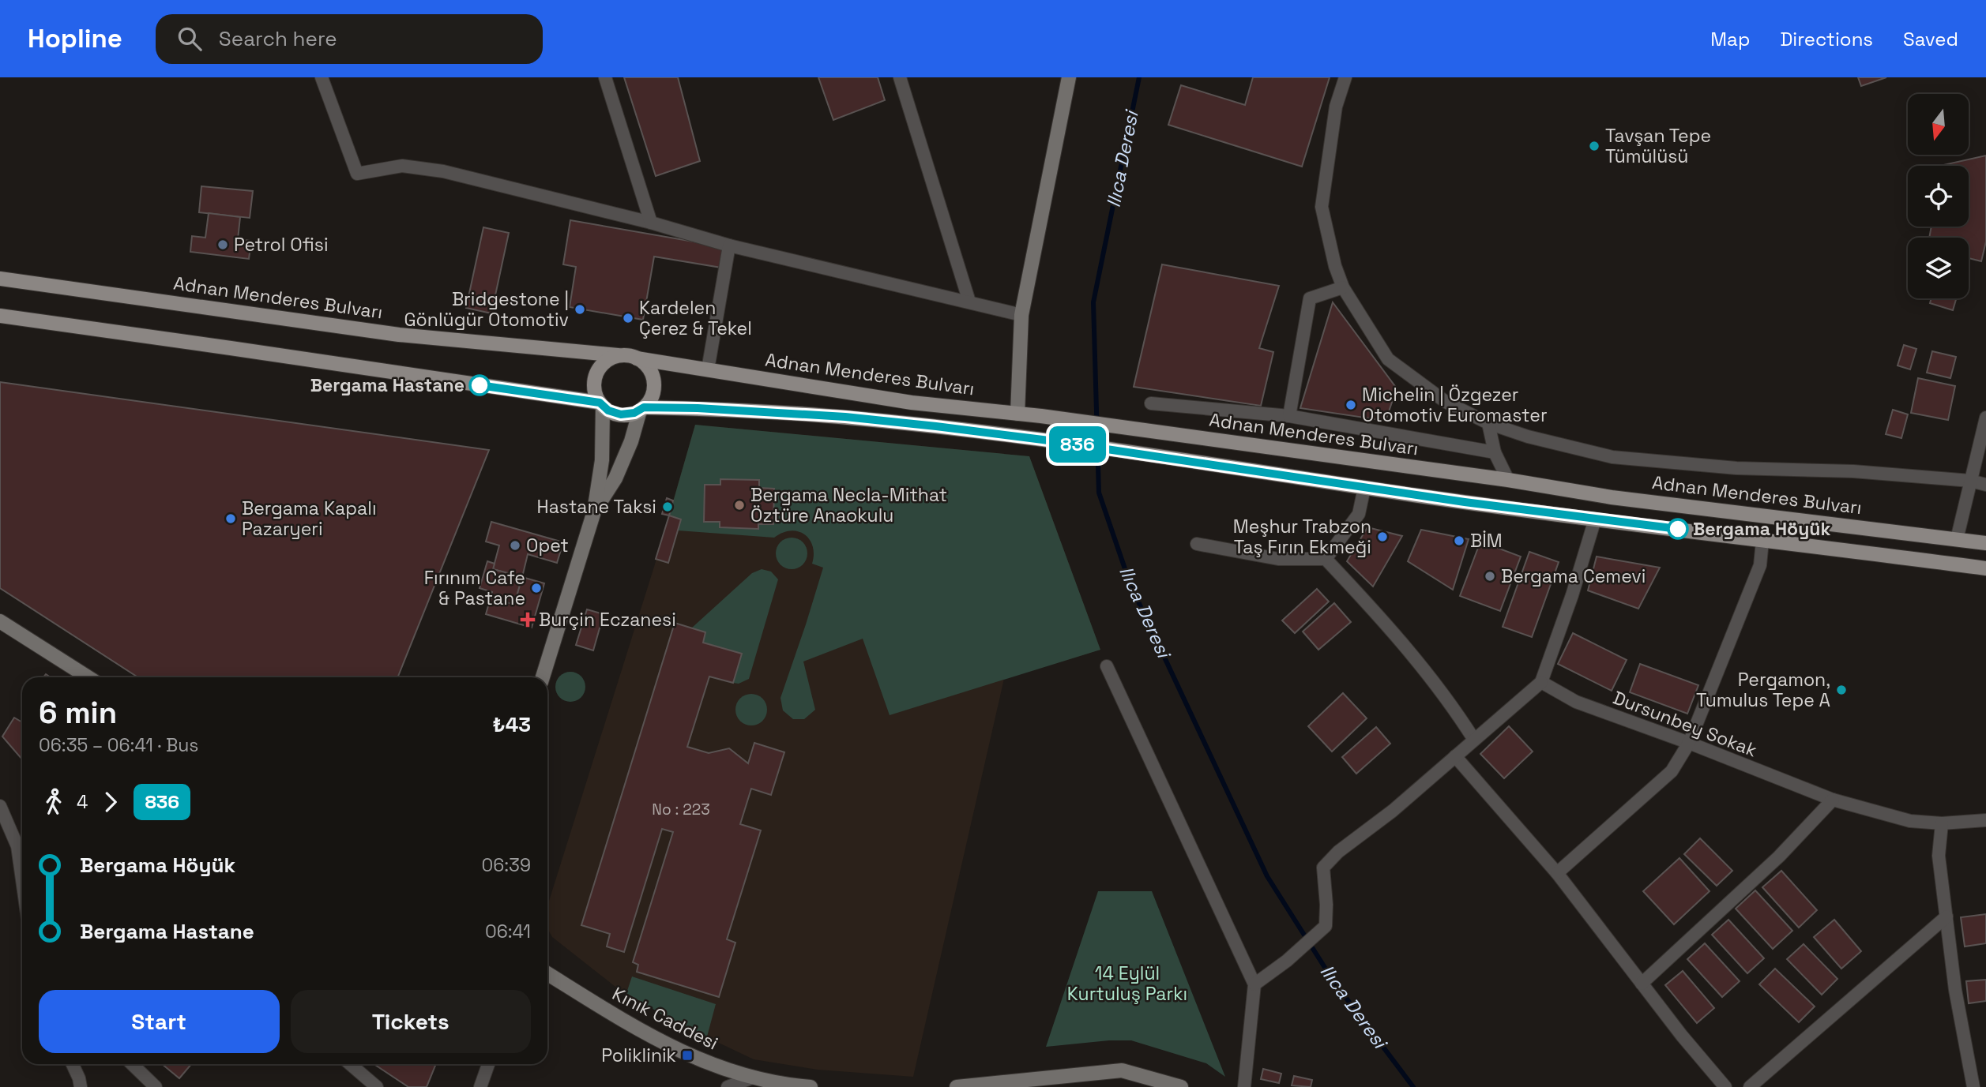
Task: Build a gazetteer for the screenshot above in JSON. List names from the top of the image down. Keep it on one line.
{"streets":{"main road":["Adnan Menderes Bulvarı","Kınık Caddesi"],"street":["Dursunbey Sokak"]},"water":["Ilıca Deresi"],"parks":["14 Eylül Kurtuluş Parkı"],"places":{"other":["Tavşan Tepe Tümülüsü","Petrol Ofisi","Bridgestone | Gönlügür Otomotiv","Kardelen Çerez & Tekel","Bergama Hastane","Michelin | Özgezer Otomotiv Euromaster","Bergama Necla-Mithat Öztüre Anaokulu","Hastane Taksi","Bergama Kapalı Pazaryeri","Bergama Höyük","Meşhur Trabzon Taş Fırın Ekmeği","BİM","Opet","Bergama Cemevi","Fırınım Cafe & Pastane","Pergamon, Tumulus Tepe A"],"health":["Burçin Eczanesi"],"transit":["Poliklinik"]},"lines":["bus line 836"],"house_numbers":["No : 223"],"north":"bottom","page":{"header":"Hopline","search":"Search here","nav":["Map","Directions","Saved"],"on_map":"836","heading":["6 min","06:35 – 06:41 · Bus","₺43"],"legs":["4","836"],"list":[{"name":"Bergama Höyük","value":"06:39"},{"name":"Bergama Hastane","value":"06:41"}],"buttons":["Start","Tickets"]}}
